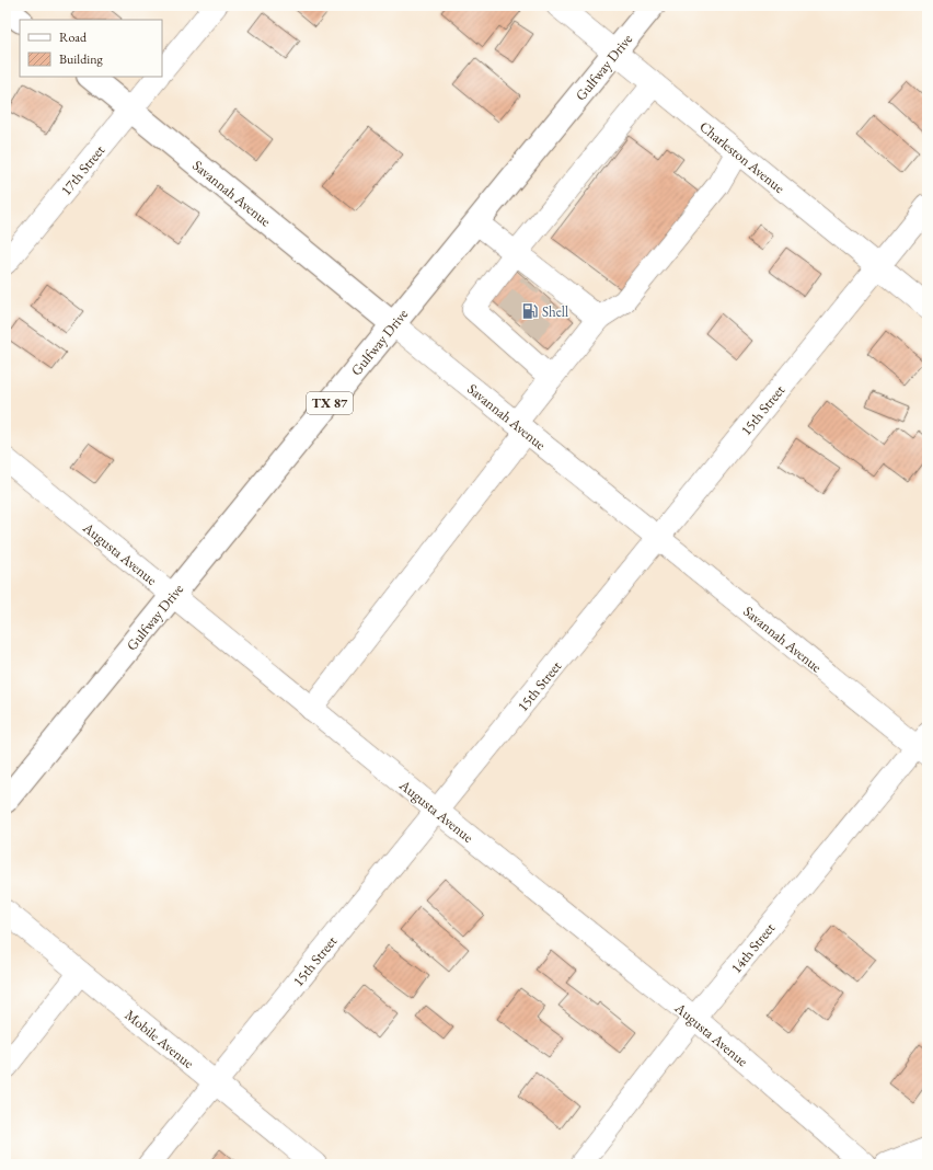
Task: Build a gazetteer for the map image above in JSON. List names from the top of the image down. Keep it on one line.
{"streets":{"main road":["Gulfway Drive","Savannah Avenue","TX 87"],"street":["Charleston Avenue","17th Street","15th Street","Augusta Avenue","14th Street","Mobile Avenue"]},"crossings":[["Gulfway Drive","Charleston Avenue"],["Gulfway Drive","Savannah Avenue"],["Gulfway Drive","Augusta Avenue"],["Charleston Avenue","15th Street"],["17th Street","Savannah Avenue"],["Savannah Avenue","15th Street"],["Savannah Avenue","14th Street"],["15th Street","Augusta Avenue"],["15th Street","Mobile Avenue"],["Augusta Avenue","14th Street"]],"places":{"fuel station":["Shell"]},"legend":["Road","Building"]}
